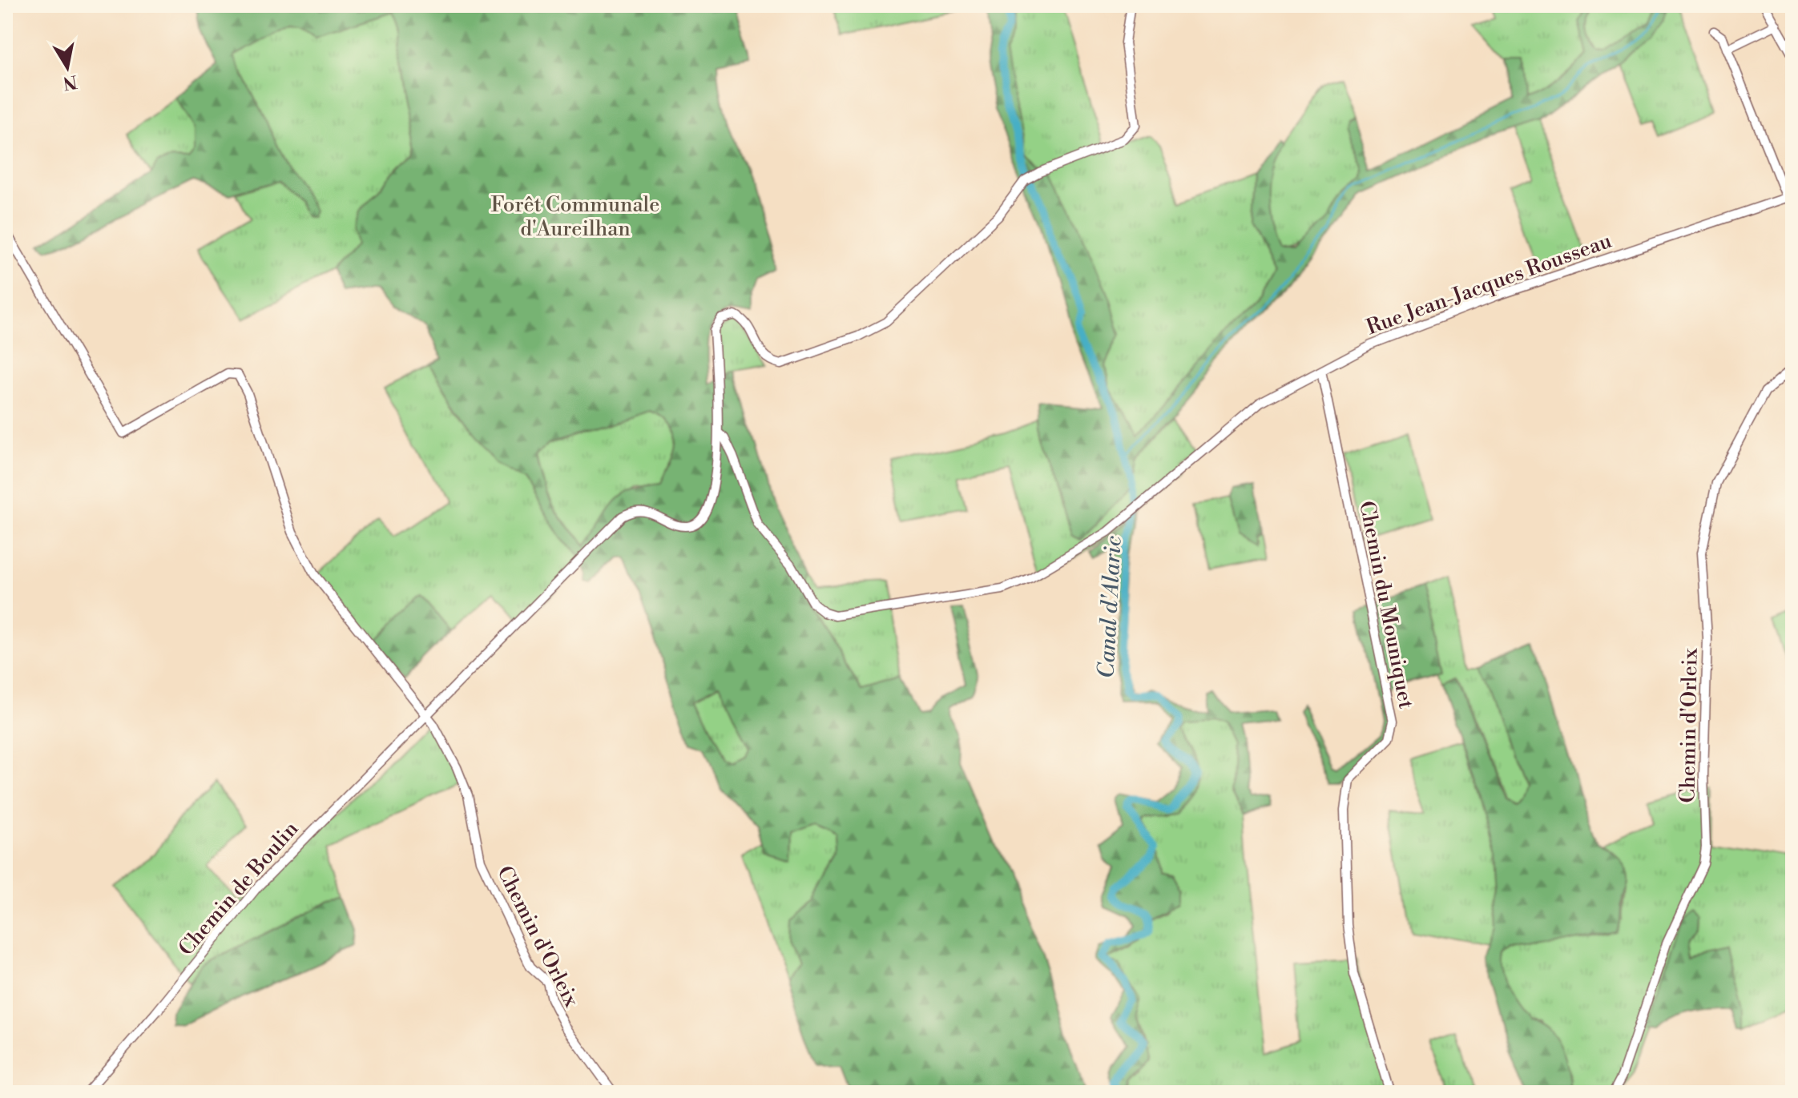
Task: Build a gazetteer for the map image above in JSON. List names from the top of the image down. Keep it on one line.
{"streets":{"street":["Rue Jean-Jacques Rousseau","Chemin du Mouniquet","Chemin d'Orleix","Chemin de Boulin"]},"crossings":[["Rue Jean-Jacques Rousseau","Chemin du Mouniquet"],["Rue Jean-Jacques Rousseau","Chemin de Boulin"],["Chemin d'Orleix","Chemin de Boulin"]],"water":["Canal d'Alaric"],"parks":["Forêt Communale d'Aureilhan"],"north":"bottom"}
